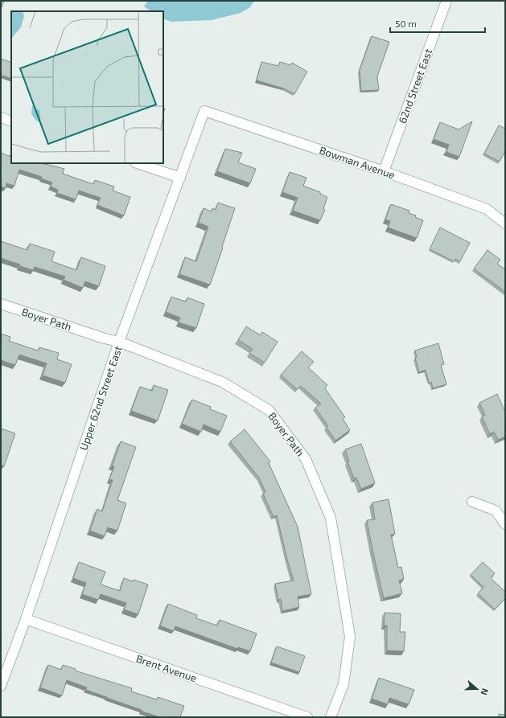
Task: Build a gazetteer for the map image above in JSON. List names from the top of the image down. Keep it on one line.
{"streets":{"street":["62nd Street East","Bowman Avenue","Boyer Path","Upper 62nd Street East","Brent Avenue"]},"crossings":[["62nd Street East","Bowman Avenue"],["Bowman Avenue","Upper 62nd Street East"],["Boyer Path","Upper 62nd Street East"],["Upper 62nd Street East","Brent Avenue"]],"scale_bar":"50 m","north":"right"}
